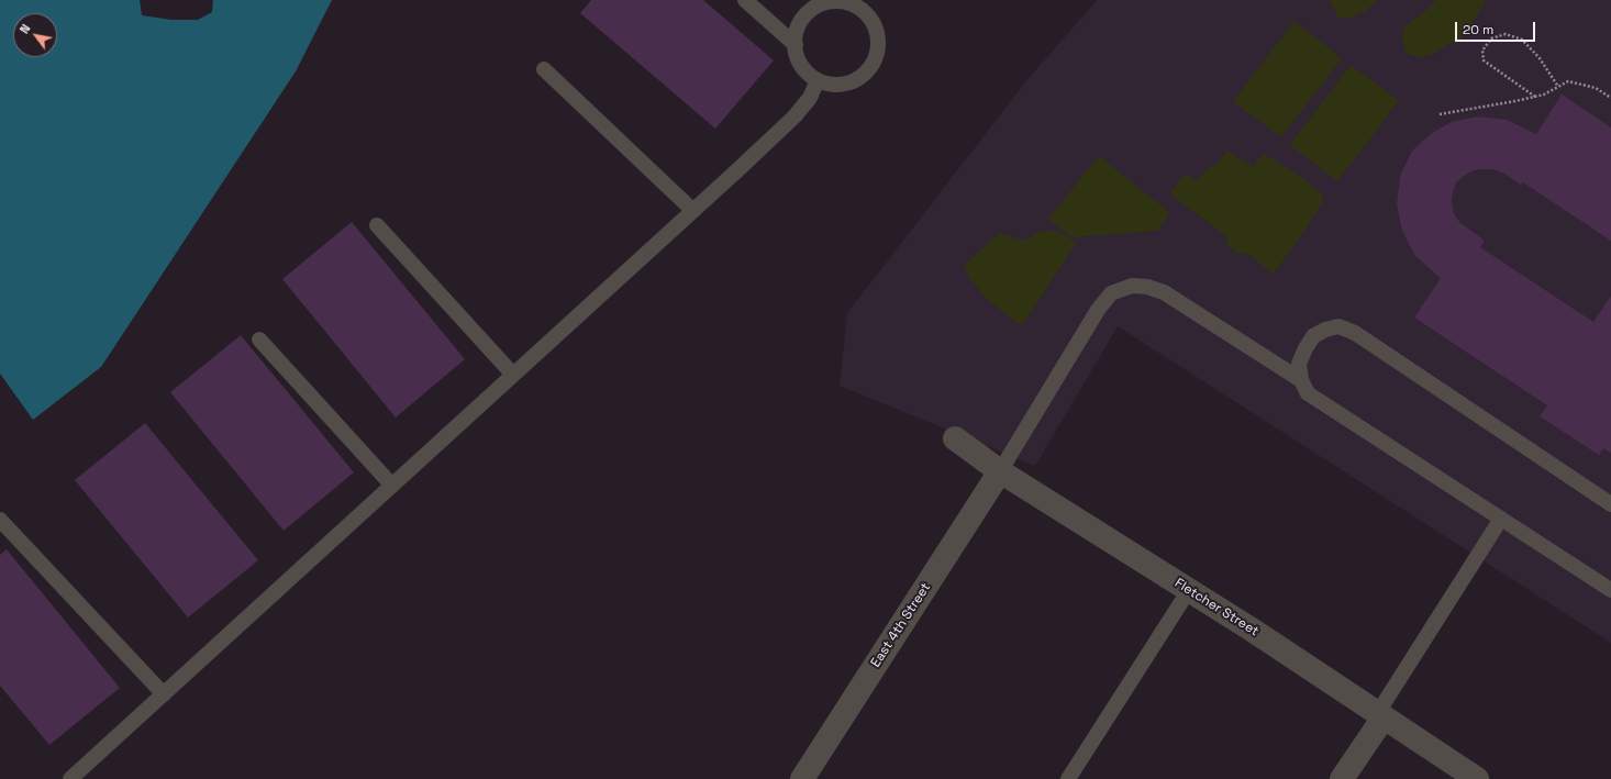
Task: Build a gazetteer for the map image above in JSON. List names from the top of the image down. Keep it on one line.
{"streets":{"street":["Fletcher Street","East 4th Street"]},"crossings":[["Fletcher Street","East 4th Street"]],"scale_bar":"20 m","north":"top left"}
